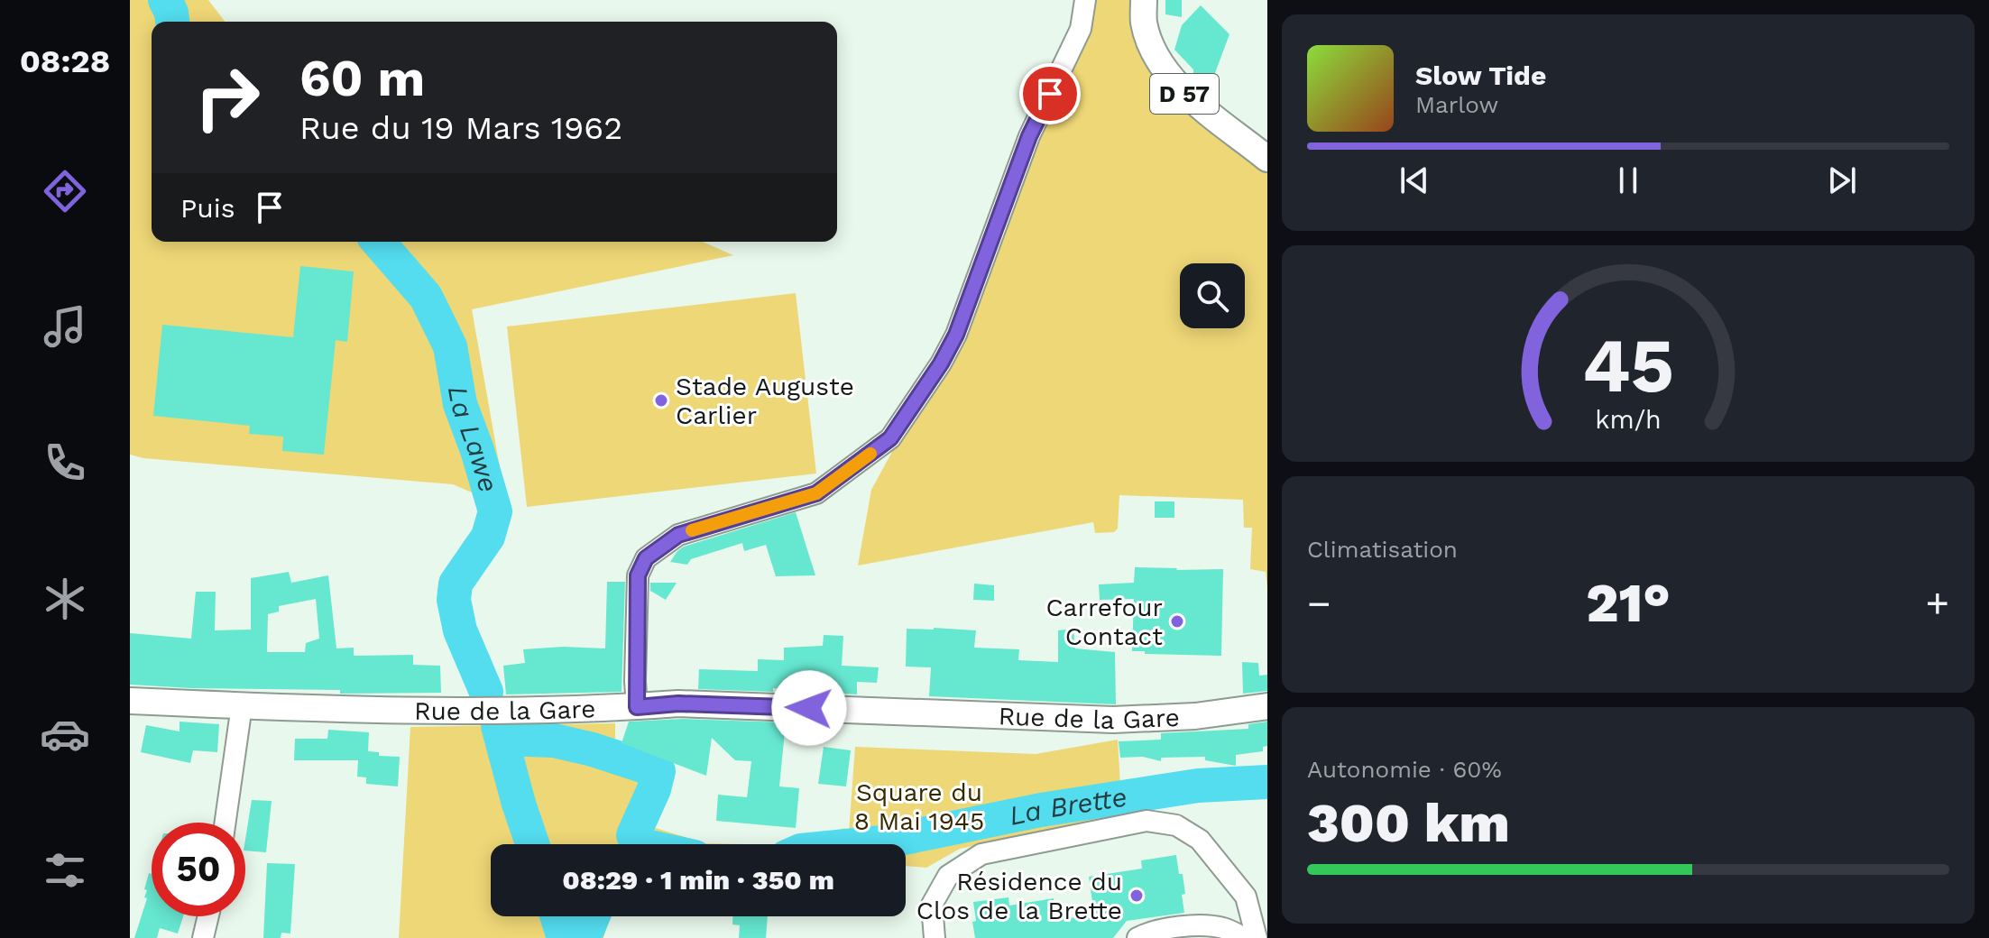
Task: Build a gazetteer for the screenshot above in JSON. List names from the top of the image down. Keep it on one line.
{"streets":{"main road":["D 57","Rue de la Gare"]},"water":["La Lawe","La Brette"],"parks":["Square du 8 Mai 1945"],"places":["Stade Auguste Carlier","Carrefour Contact","Résidence du Clos de la Brette"],"page":{"tabs":"08:28","turn":["60 m","Rue du 19 Mars 1962"],"song":["Slow Tide","Marlow"],"then":"Puis","tile":["Climatisation",["Autonomie · 60%","300 km"]],"heat":["−","21°","+"],"limit":"50","trip":"08:29 · 1 min · 350 m","gauge":["45","km/h"]}}
